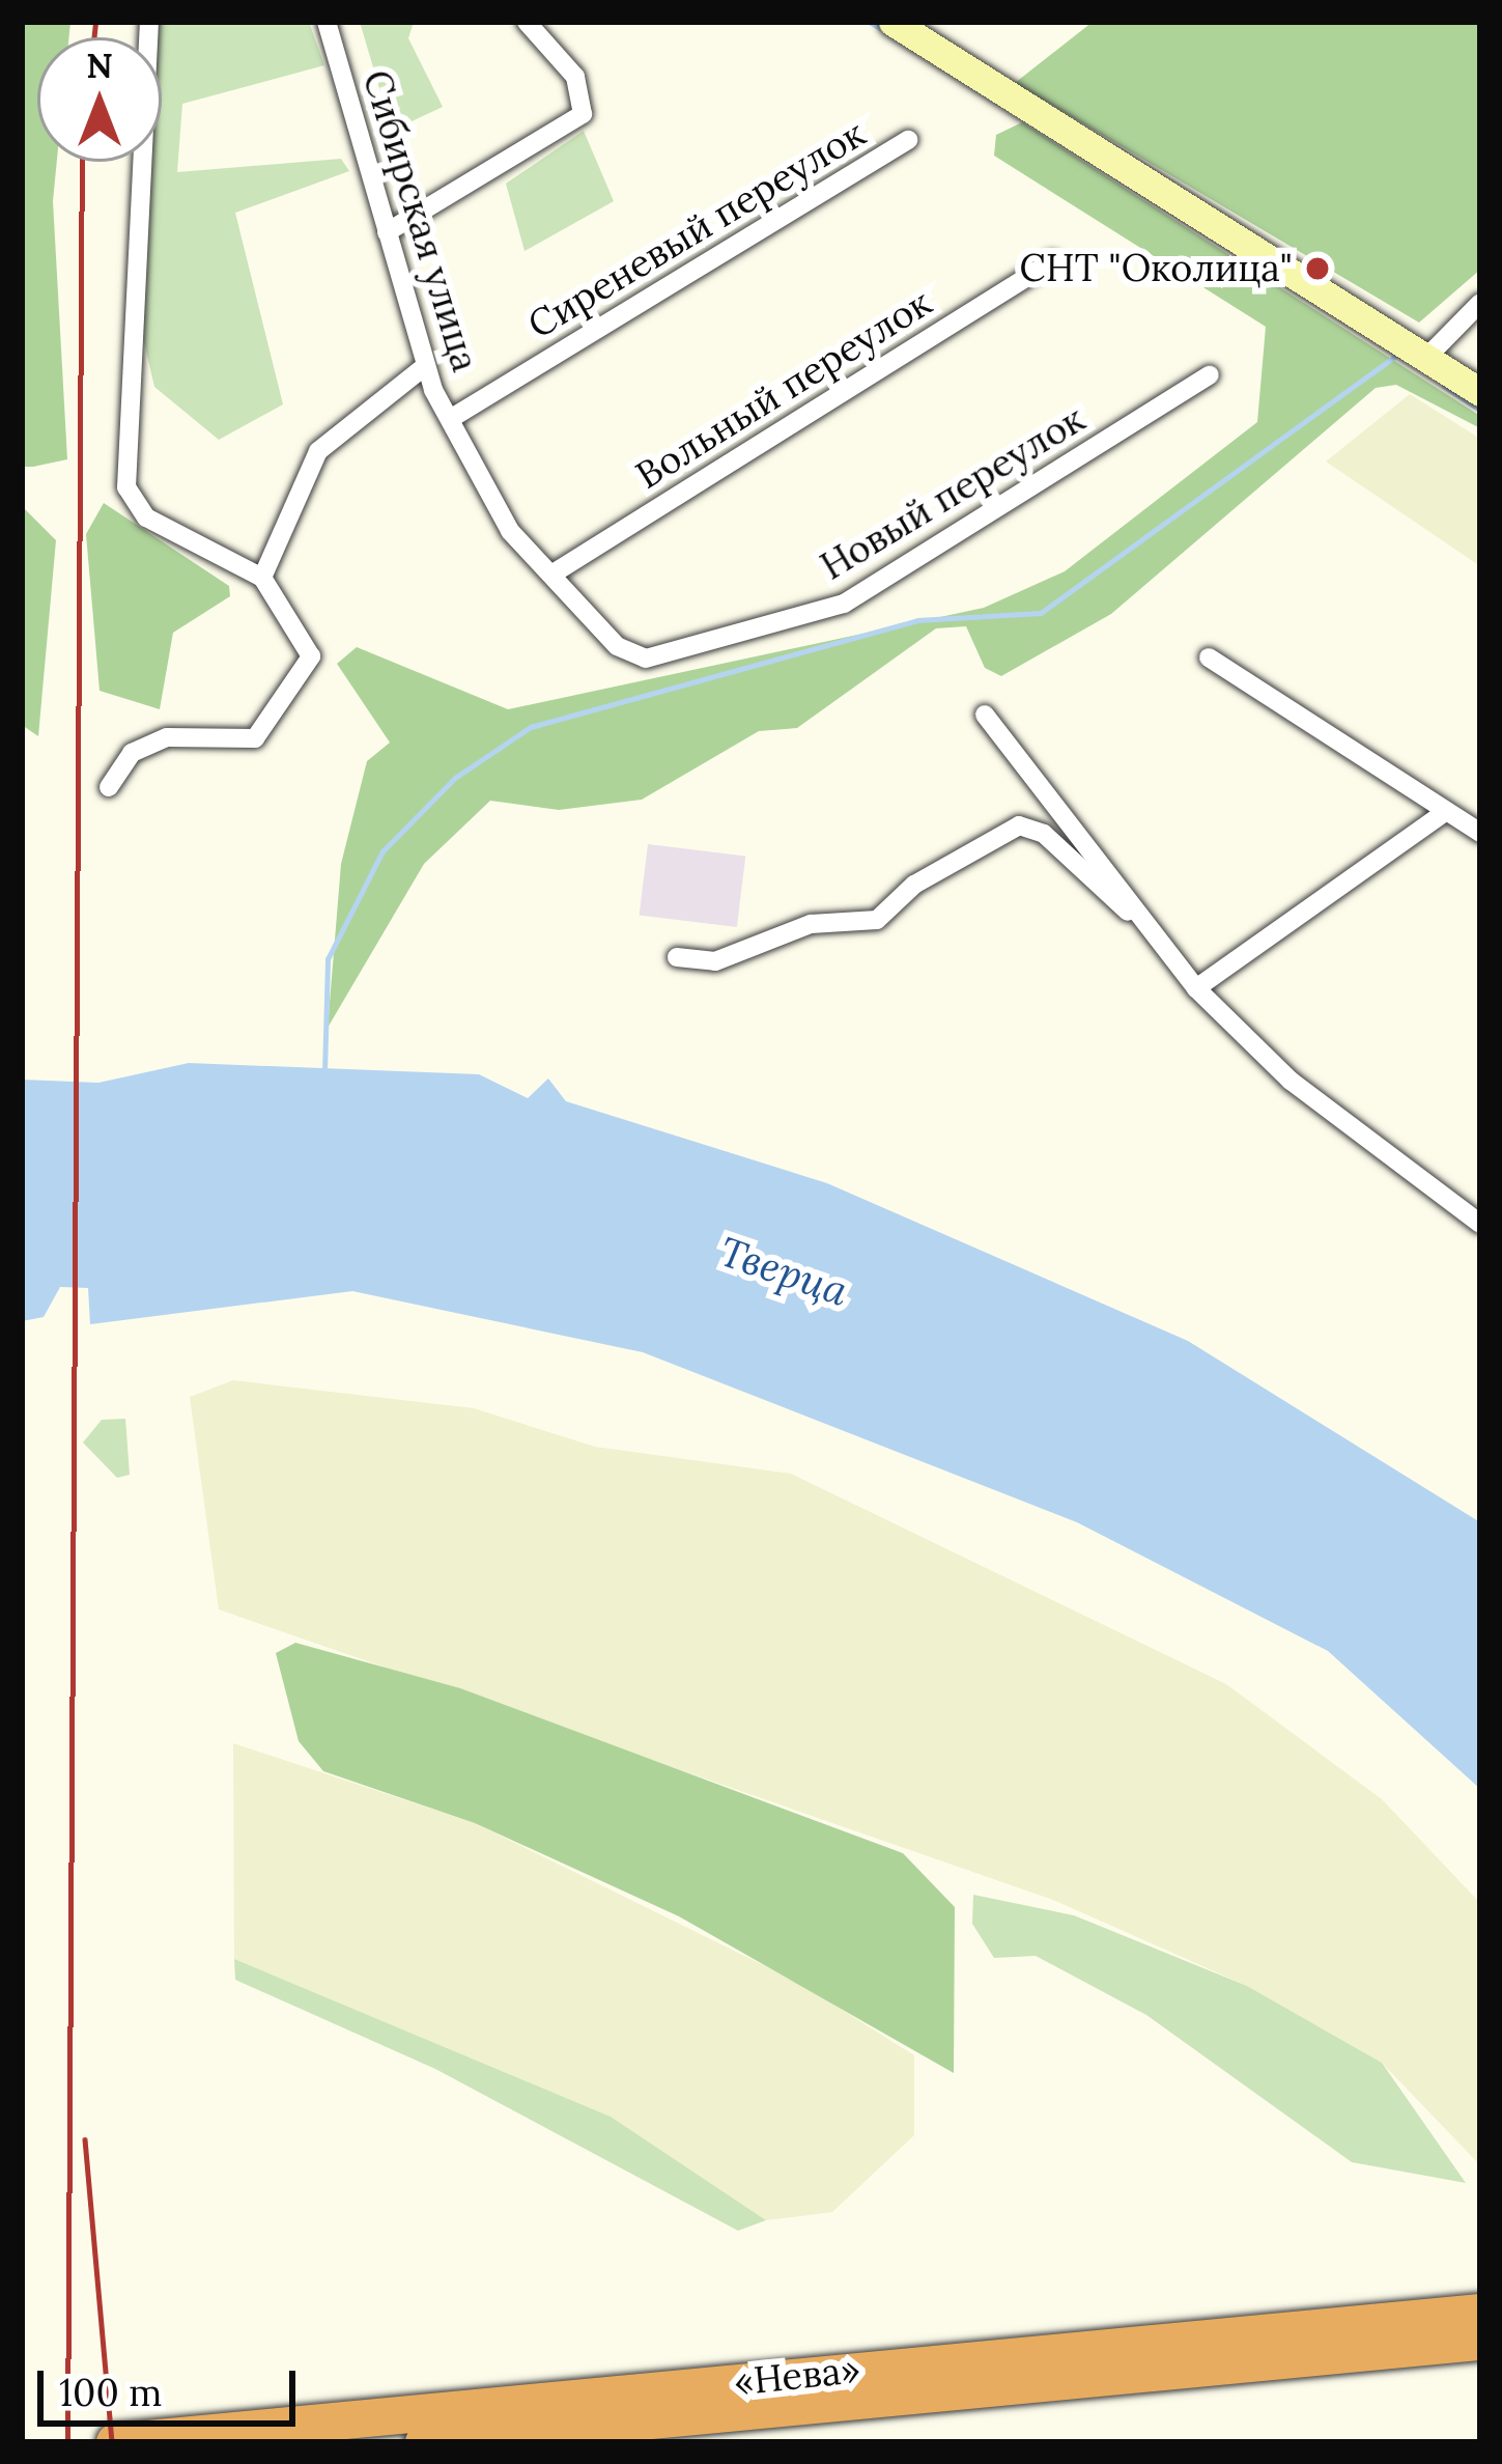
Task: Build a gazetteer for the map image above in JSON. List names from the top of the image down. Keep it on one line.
{"streets":{"highway":["«Нева»"],"street":["Сибирская улица","Сиреневый переулок","Вольный переулок","Новый переулок"]},"crossings":[["Сибирская улица","Сиреневый переулок"],["Сибирская улица","Вольный переулок"],["Сибирская улица","Новый переулок"]],"water":["Тверца"],"places":["СНТ \"Околица\""],"scale_bar":"100 m","north":"top"}
